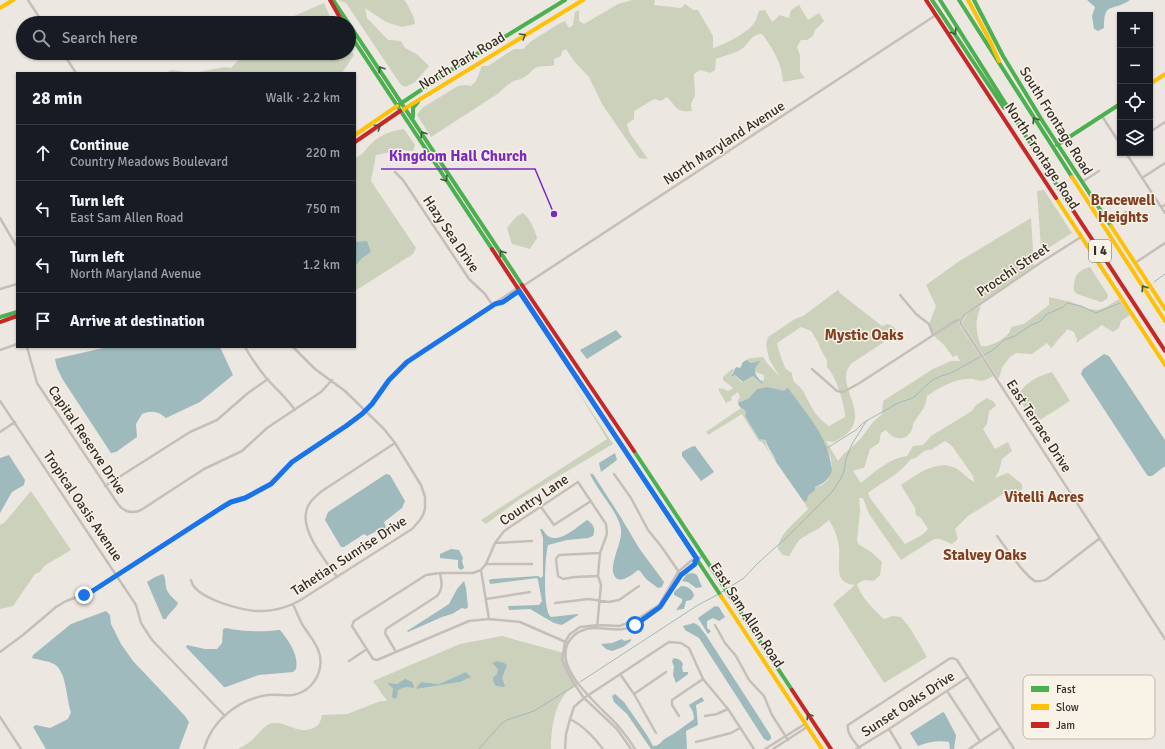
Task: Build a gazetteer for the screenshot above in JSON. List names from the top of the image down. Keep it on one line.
{"streets":{"main road":["North Park Road","South Frontage Road","North Frontage Road","I 4","East Sam Allen Road"],"street":["North Maryland Avenue","Hazy Sea Drive","Procchi Street","East Terrace Drive","Capital Reserve Drive","Country Lane","Tropical Oasis Avenue","Tahetian Sunrise Drive","Sunset Oaks Drive"]},"crossings":[["North Park Road","East Sam Allen Road"],["North Maryland Avenue","North Frontage Road"],["North Maryland Avenue","Hazy Sea Drive"],["North Maryland Avenue","Tropical Oasis Avenue"],["North Maryland Avenue","Tahetian Sunrise Drive"],["North Maryland Avenue","East Sam Allen Road"],["North Frontage Road","Procchi Street"],["Procchi Street","East Terrace Drive"],["Capital Reserve Drive","Tahetian Sunrise Drive"]],"districts":["Bracewell Heights","Mystic Oaks","Vitelli Acres","Stalvey Oaks"],"places":["Kingdom Hall Church"],"legend":["Fast","Slow","Jam"],"page":{"map_buttons":["+","−"],"search":"Search here","heading":["28 min","Walk · 2.2 km"],"list":[["Continue","Country Meadows Boulevard","220 m"],["Turn left","East Sam Allen Road","750 m"],["Turn left","North Maryland Avenue","1.2 km"],"Arrive at destination"]}}
